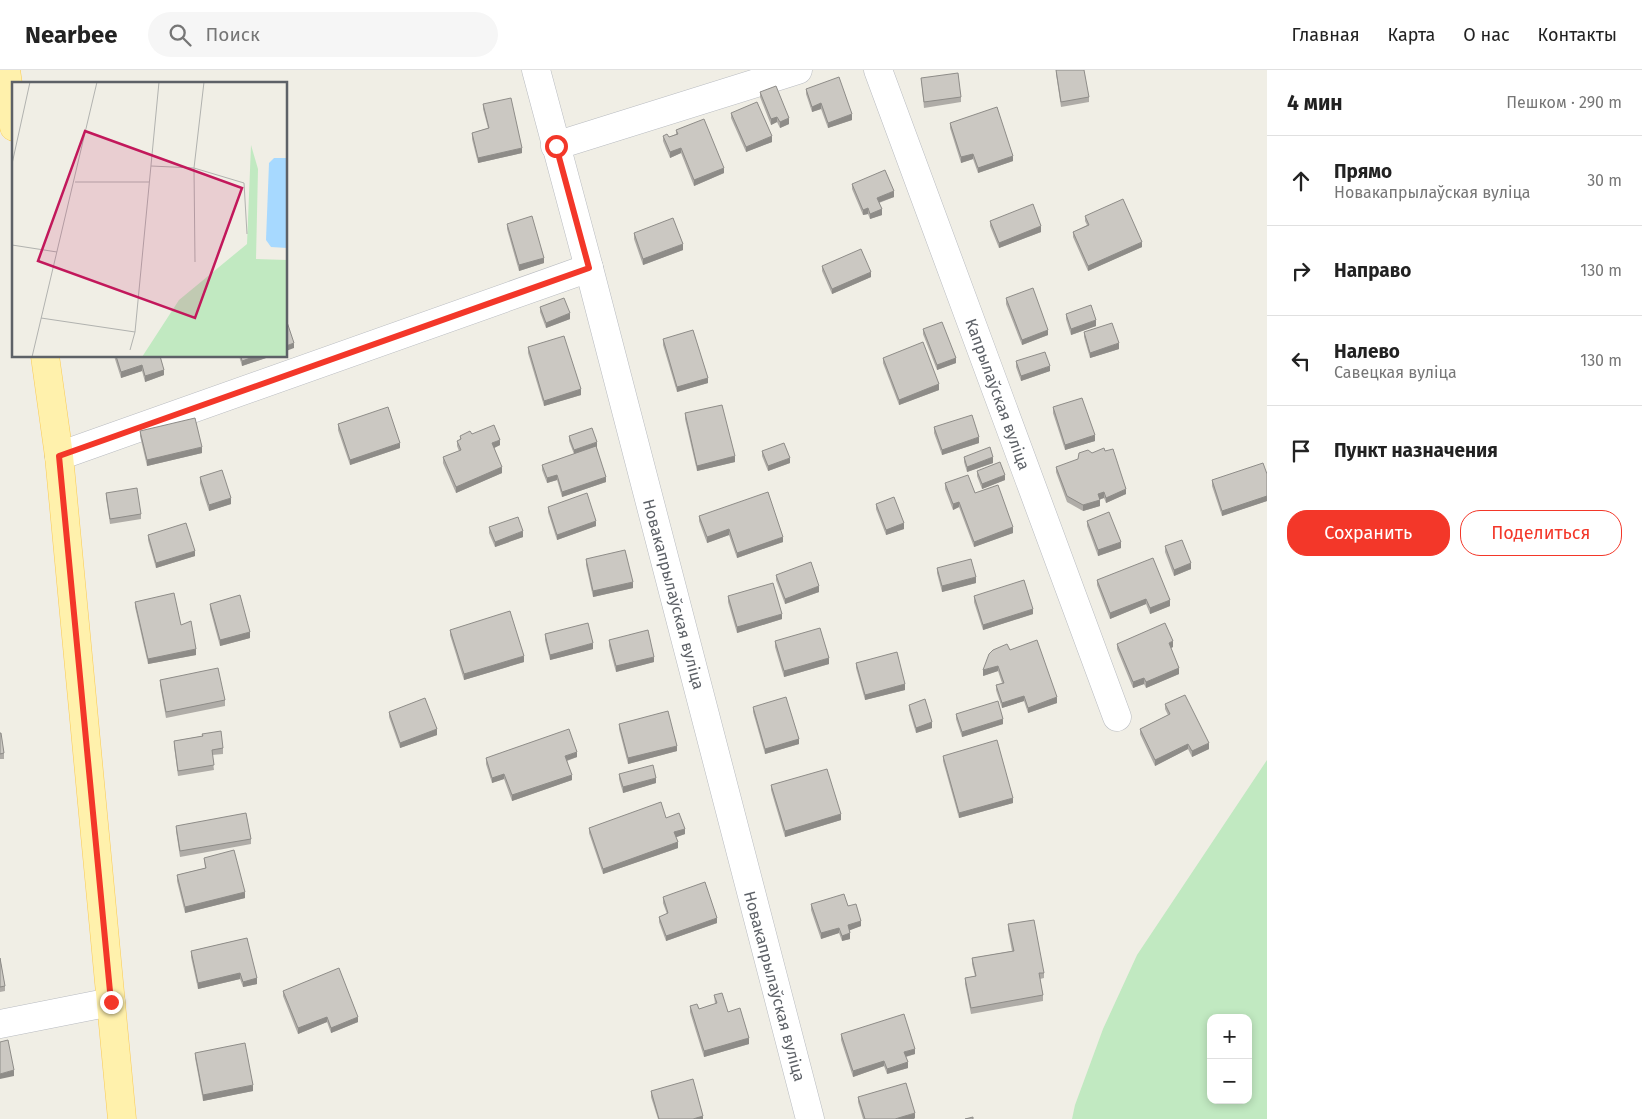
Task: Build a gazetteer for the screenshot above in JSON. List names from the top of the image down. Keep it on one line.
{"streets":{"street":["Капрылаўская вуліца","Новакапрылаўская вуліца"]},"page":{"header":"Nearbee","search":"Поиск","nav":["Главная","Карта","О нас","Контакты"],"heading":["4 мин","Пешком · 290 m"],"list":[["Прямо","Новакапрылаўская вуліца","30 m"],["Направо","130 m"],["Налево","Савецкая вуліца","130 m"],"Пункт назначения"],"buttons":["Сохранить","Поделиться"],"map_buttons":["+","−"]}}
